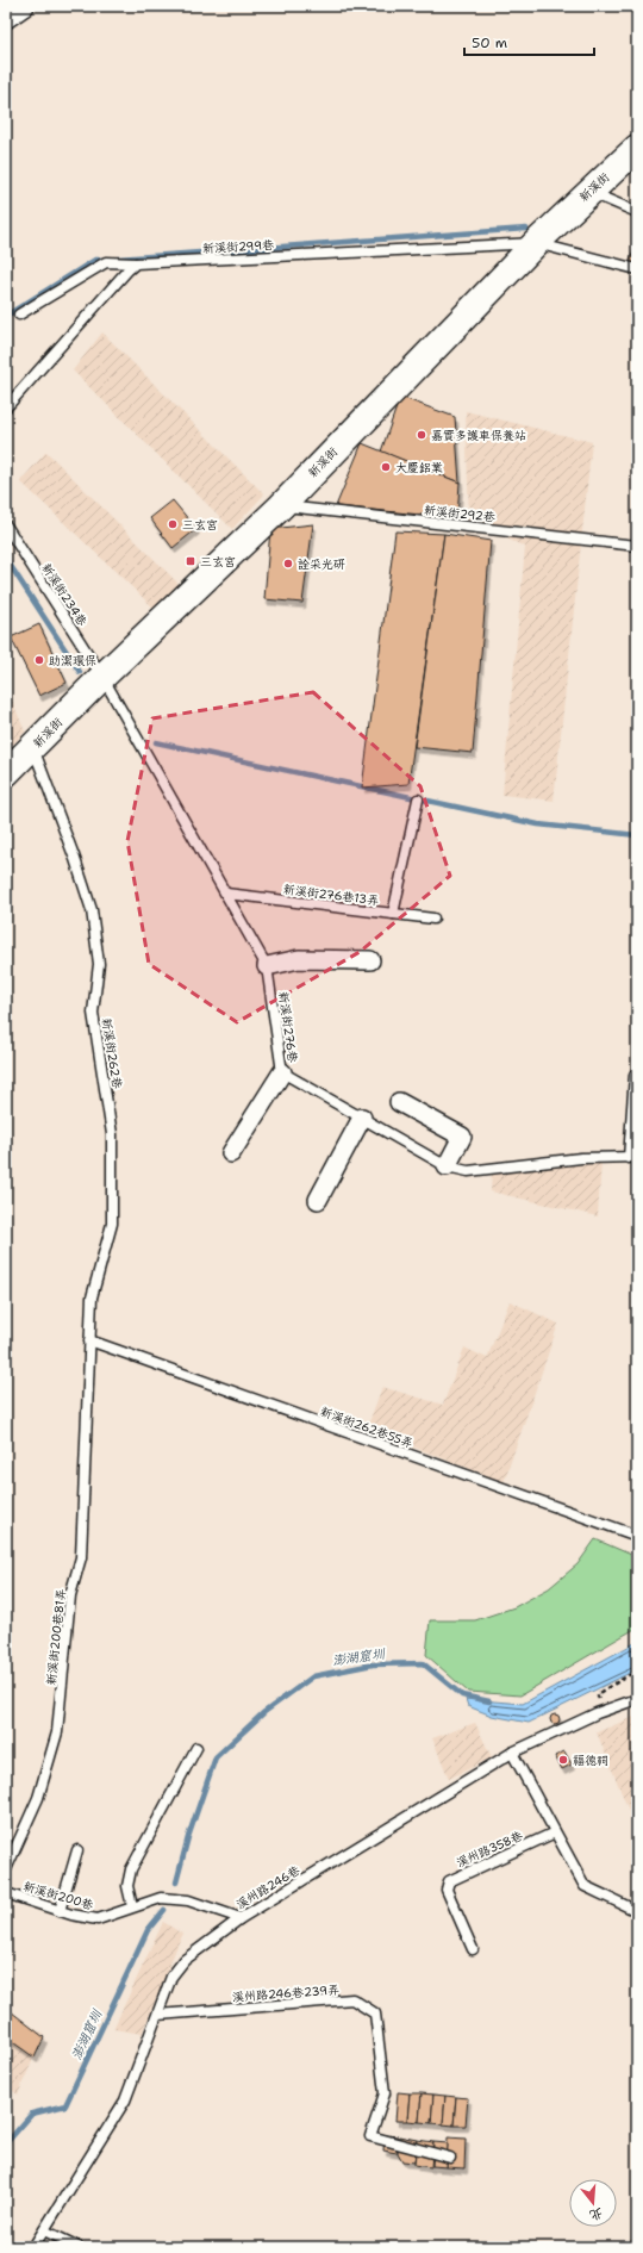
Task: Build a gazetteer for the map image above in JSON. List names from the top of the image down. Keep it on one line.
{"streets":{"street":["新溪街"],"lane":["新溪街299巷","新溪街292巷","新溪街234巷","新溪街276巷13弄","新溪街276巷","新溪街262巷","新溪街262巷55弄","新溪街200巷81弄","溪州路358巷","溪州路246巷","新溪街200巷","溪州路246巷239弄"]},"crossings":[["新溪街","新溪街299巷"],["新溪街","新溪街292巷"],["新溪街","新溪街234巷"],["新溪街","新溪街276巷"],["新溪街","新溪街262巷"],["新溪街234巷","新溪街276巷"],["新溪街276巷13弄","新溪街276巷"],["新溪街262巷","新溪街262巷55弄"],["新溪街262巷","新溪街200巷81弄"],["新溪街262巷55弄","新溪街200巷81弄"],["溪州路246巷","新溪街200巷"],["溪州路246巷","溪州路246巷239弄"]],"water":["澎湖窟圳"],"places":{"other":["嘉實多護車保養站","大慶鋁業","三玄宫","詮采光研","助潔環保","福德祠"],"transit":["三玄宮"]},"scale_bar":"50 m","north":"bottom"}
